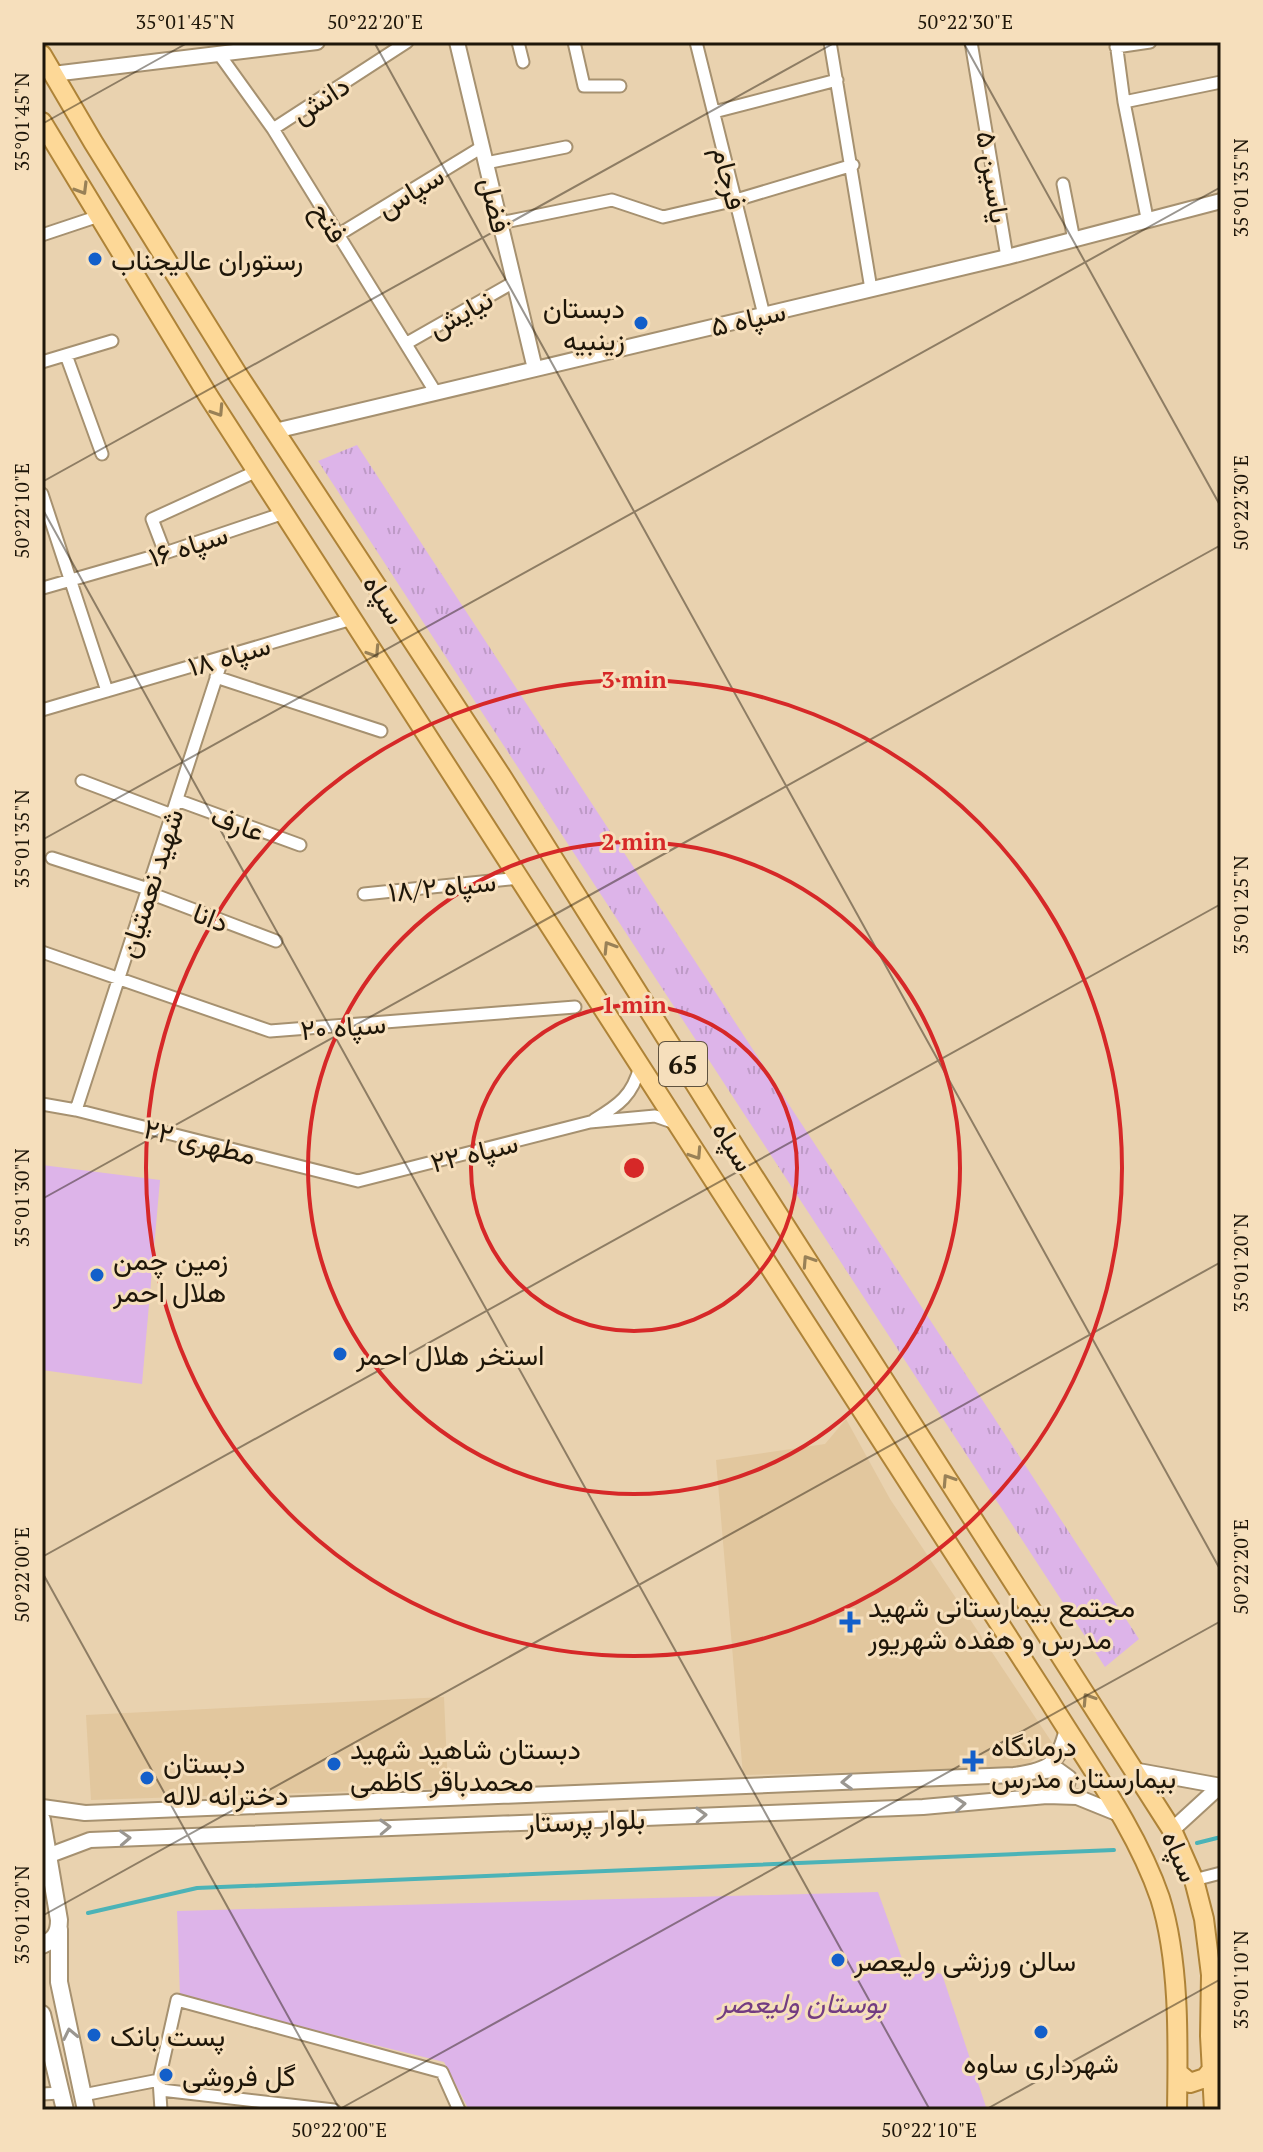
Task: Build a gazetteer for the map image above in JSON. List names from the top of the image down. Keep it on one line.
{"streets":{"main road":["سپاه","65"],"street":["دانش","یاسین ۵","فرجام","سپاس","فضل","فتح","نیایش","سپاه ۵","سپاه ۱۶","سپاه ۱۸","عارف","شهید نعمتیان","سپاه ۱۸/۲","دانا","سپاه ۲۰","مطهری ۲۲","سپاه ۲۲","بلوار پرستار"]},"crossings":[["دانش","فتح"],["یاسین ۵","سپاه ۵"],["فرجام","سپاه ۵"],["سپاس","فضل"],["سپاس","فتح"],["فضل","نیایش"],["فضل","سپاه ۵"],["فتح","نیایش"],["فتح","سپاه ۵"],["سپاه ۵","سپاه"],["سپاه ۱۶","سپاه"],["سپاه","سپاه ۱۸"],["سپاه","سپاه ۱۸/۲"],["سپاه","بلوار پرستار"],["سپاه ۱۸","شهید نعمتیان"],["عارف","شهید نعمتیان"],["شهید نعمتیان","دانا"],["شهید نعمتیان","سپاه ۲۰"],["شهید نعمتیان","مطهری ۲۲"],["مطهری ۲۲","سپاه ۲۲"]],"parks":["بوستان ولیعصر"],"places":{"other":["رستوران عالیجناب","دبستان زینبیه","زمین چمن هلال احمر","استخر هلال احمر","دبستان شاهید شهید محمدباقر کاظمی","دبستان دخترانه لاله","سالن ورزشی ولیعصر","شهرداری ساوه","پست بانک","گل فروشی"],"health":["مجتمع بیمارستانی شهید مدرس و هفده شهریور","درمانگاه بیمارستان مدرس"]},"coordinates":["35°01'45\"N","50°22'20\"E","50°22'30\"E","35°01'35\"N","50°22'10\"E","35°01'25\"N","35°01'30\"N","35°01'20\"N","50°22'00\"E","35°01'10\"N"],"rings":["3 min","2 min","1 min"]}
